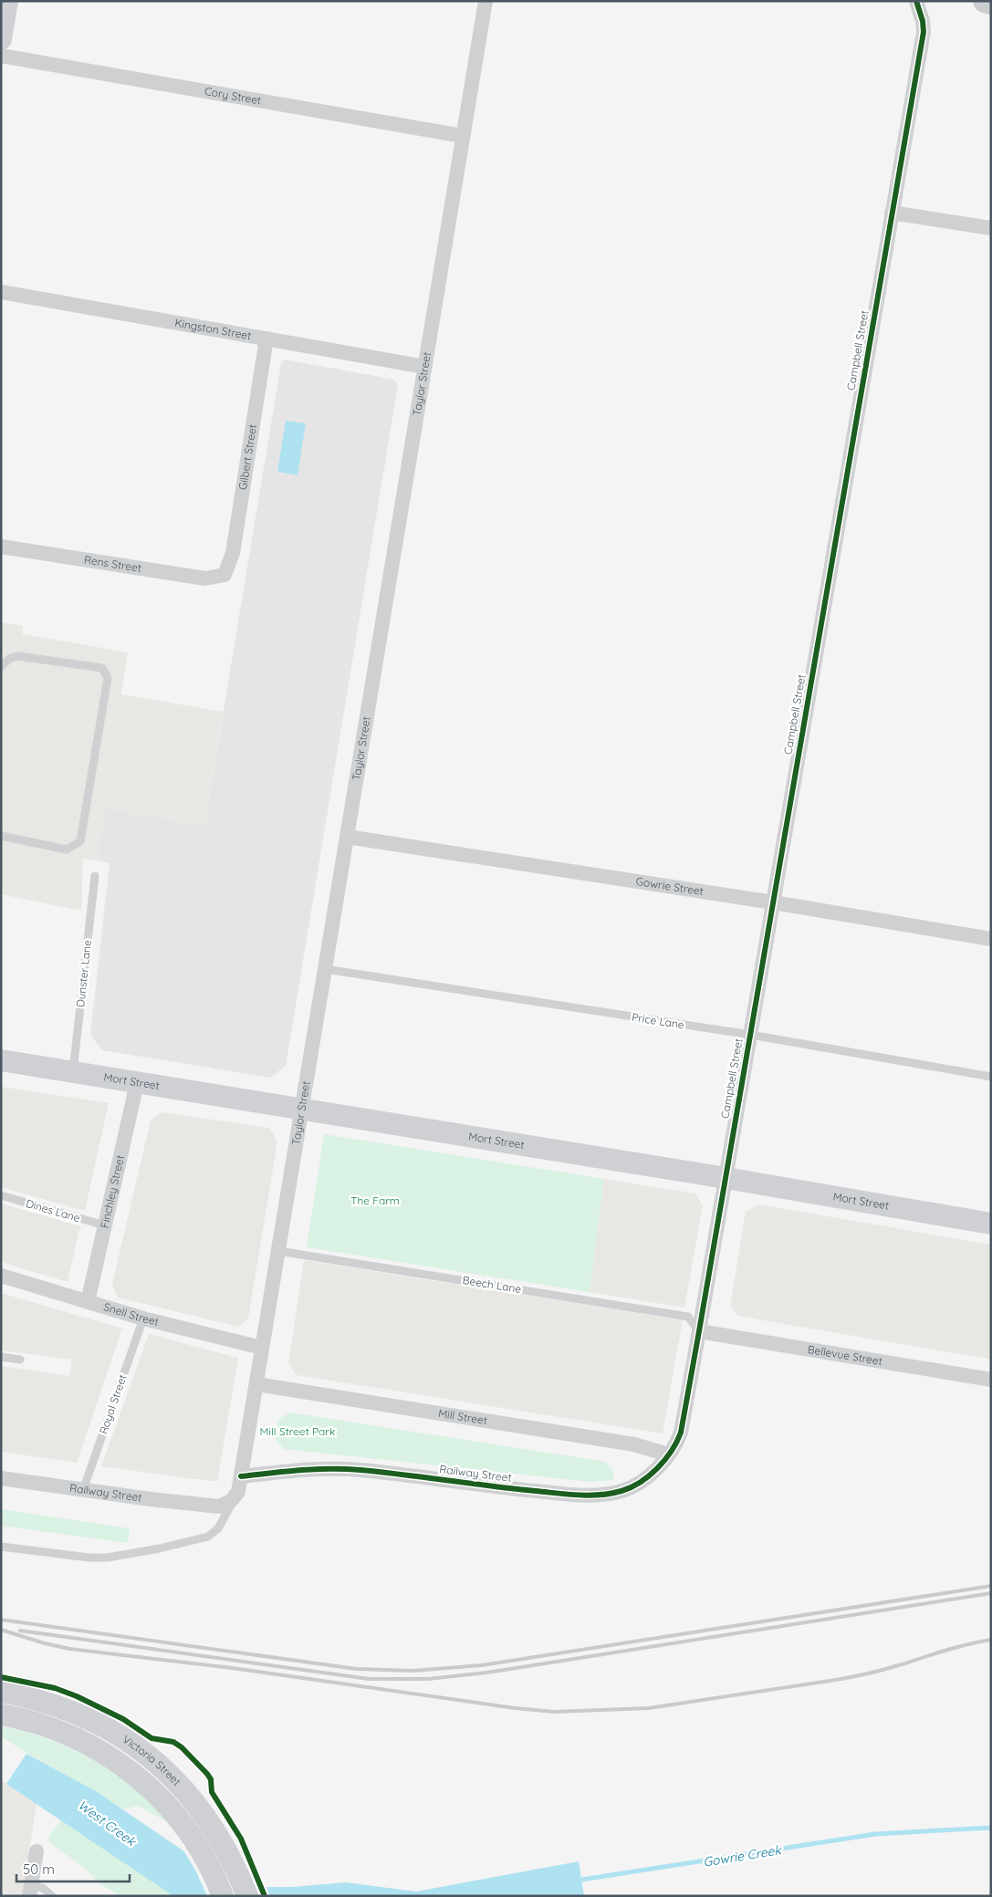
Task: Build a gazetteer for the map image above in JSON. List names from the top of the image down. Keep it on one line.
{"streets":{"street":["Cory Street","Kingston Street","Campbell Street","Taylor Street","Gilbert Street","Rens Street","Gowrie Street","Mort Street","Finchley Street","Snell Street","Bellevue Street","Mill Street","Railway Street","Victoria Street"],"lane":["Dunster Lane","Price Lane","Dines Lane","Beech Lane","Royal Street"]},"crossings":[["Cory Street","Taylor Street"],["Kingston Street","Taylor Street"],["Kingston Street","Gilbert Street"],["Campbell Street","Gowrie Street"],["Campbell Street","Price Lane"],["Campbell Street","Mort Street"],["Campbell Street","Beech Lane"],["Campbell Street","Bellevue Street"],["Campbell Street","Railway Street"],["Taylor Street","Gowrie Street"],["Taylor Street","Price Lane"],["Taylor Street","Mort Street"],["Taylor Street","Beech Lane"],["Taylor Street","Snell Street"],["Taylor Street","Mill Street"],["Taylor Street","Railway Street"],["Gilbert Street","Rens Street"],["Dunster Lane","Mort Street"],["Mort Street","Finchley Street"],["Finchley Street","Dines Lane"],["Finchley Street","Snell Street"],["Beech Lane","Bellevue Street"],["Snell Street","Royal Street"],["Royal Street","Railway Street"],["Mill Street","Railway Street"]],"water":["West Creek","Gowrie Creek"],"parks":["The Farm","Mill Street Park"],"scale_bar":"50 m"}
